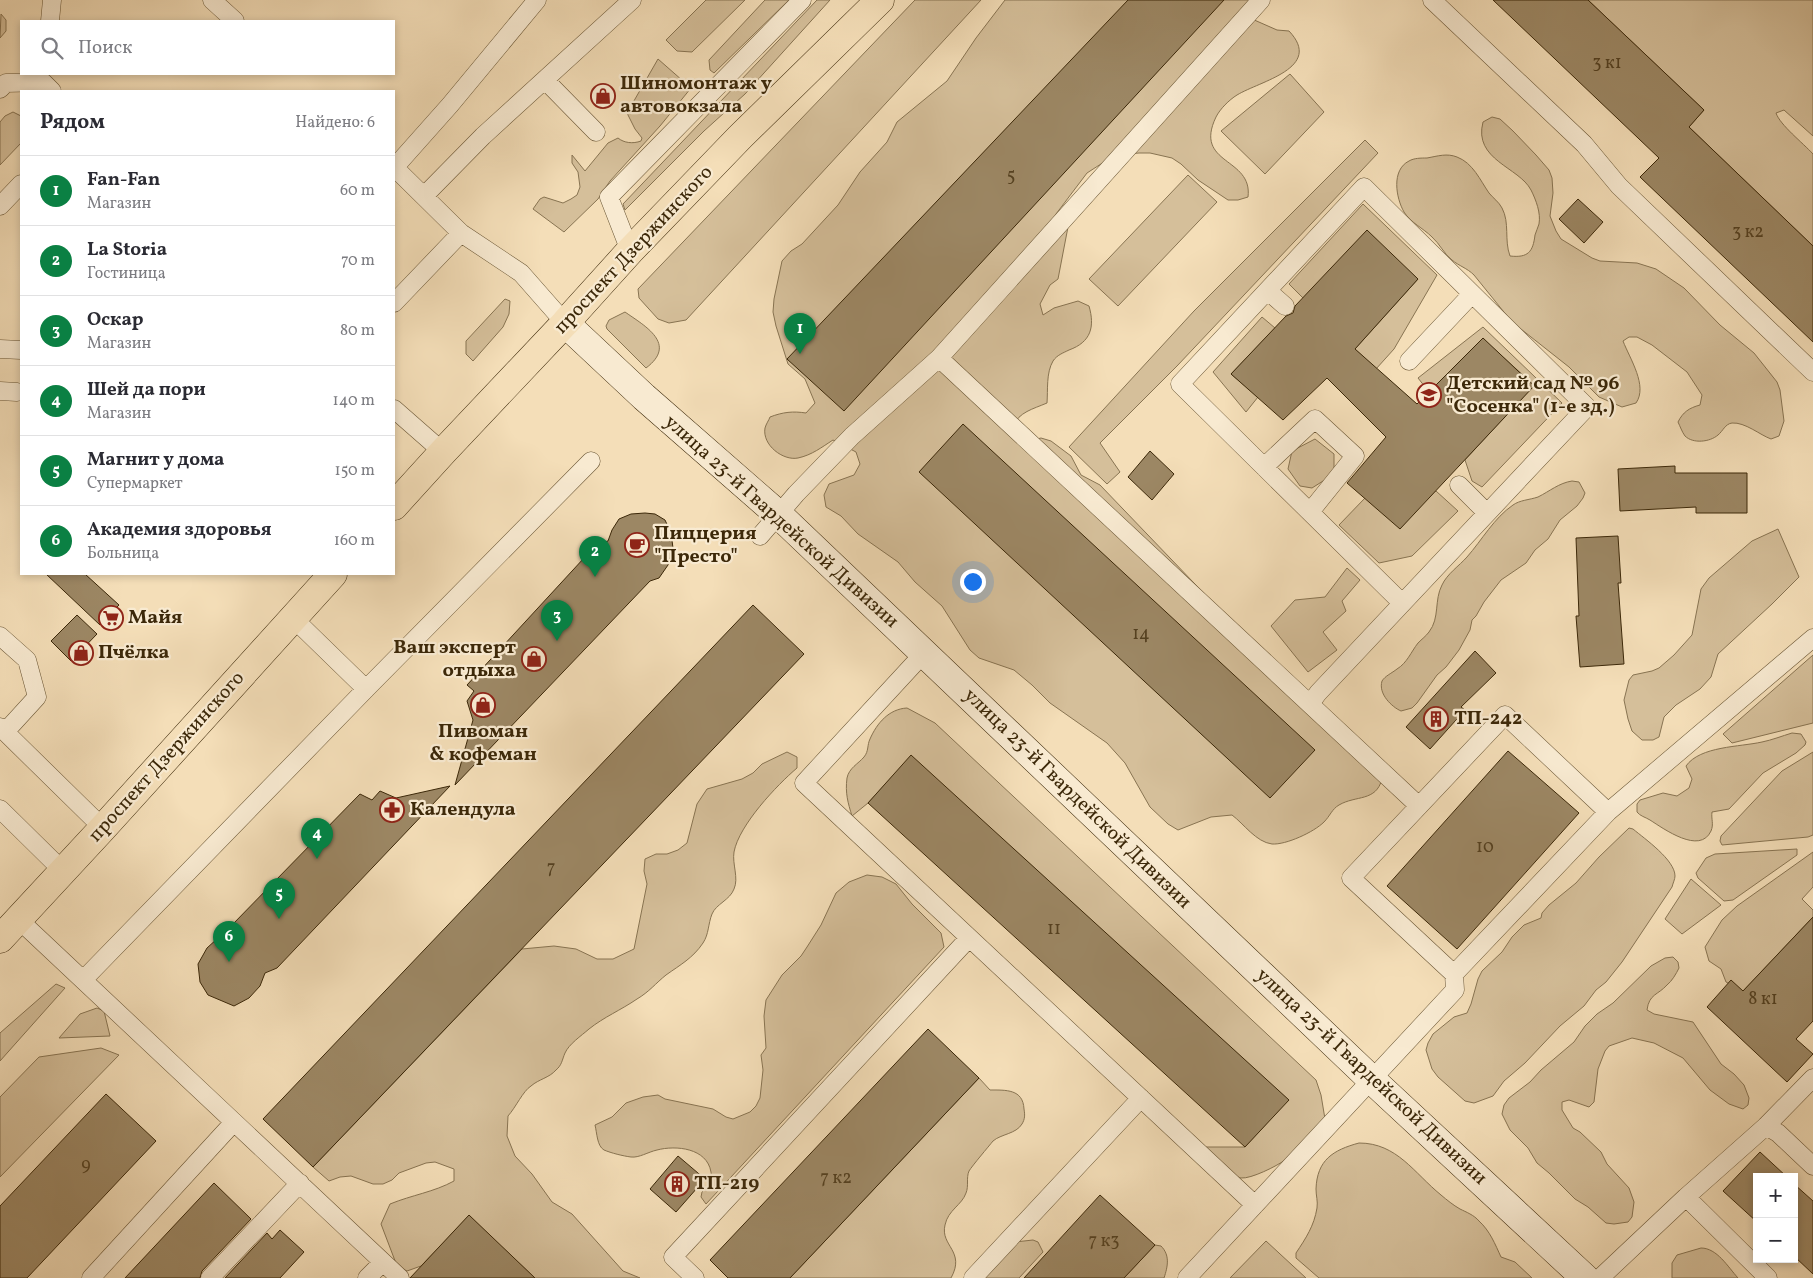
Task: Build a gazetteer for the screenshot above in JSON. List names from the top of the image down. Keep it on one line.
{"streets":{"main road":["проспект Дзержинского"],"street":["улица 23-й Гвардейской Дивизии"]},"crossings":[["проспект Дзержинского","улица 23-й Гвардейской Дивизии"]],"places":{"shop":["Шиномонтаж у автовокзала","Пчёлка","Ваш эксперт отдыха","Пивоман & кофеман"],"school or university":["Детский сад № 96 \"Сосенка\" (1-е зд.)"],"cafe":["Пиццерия \"Престо\""],"supermarket":["Майя"],"building":["ТП-242","ТП-219"],"pharmacy":["Календула"]},"house_numbers":["3 к1","5","3 к2","14","10","7","11","8 к1","9","7 к2","7 к3"],"page":{"search":"Поиск","heading":["Рядом","Найдено: 6"],"list":[{"mark":"1","name":"Fan-Fan","note":"Магазин","value":"60 m"},{"mark":"2","name":"La Storia","note":"Гостиница","value":"70 m"},{"mark":"3","name":"Оскар","note":"Магазин","value":"80 m"},{"mark":"4","name":"Шей да пори","note":"Магазин","value":"140 m"},{"mark":"5","name":"Магнит у дома","note":"Супермаркет","value":"150 m"},{"mark":"6","name":"Академия здоровья","note":"Больница","value":"160 m"}],"pins":["1","2","3","4","5","6"],"map_buttons":["+","−"]}}
